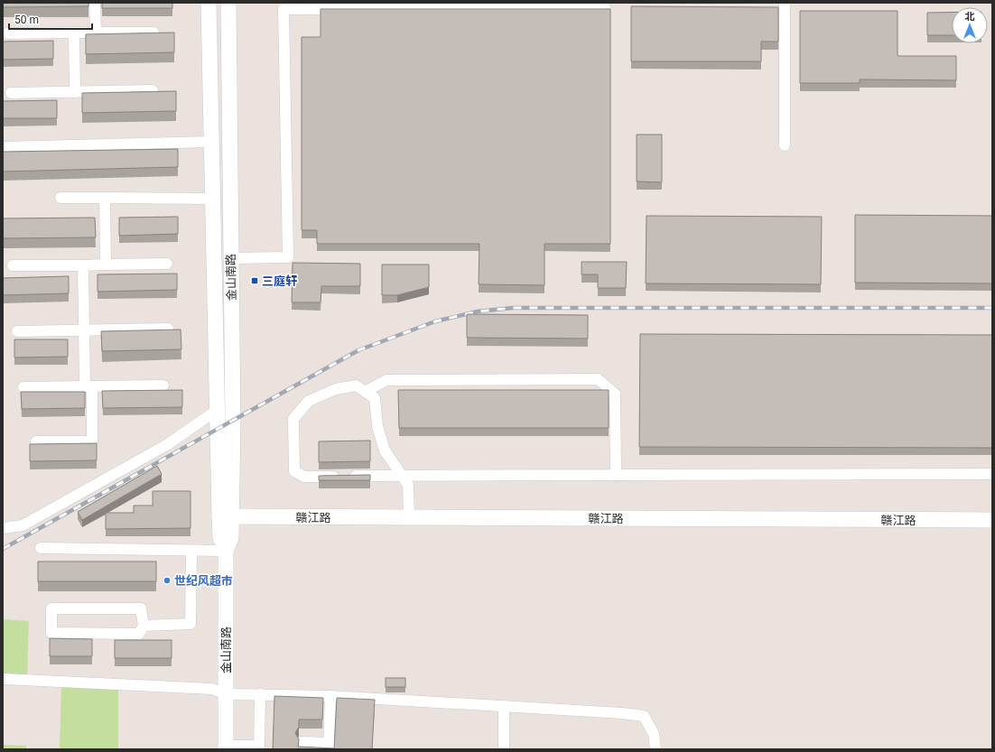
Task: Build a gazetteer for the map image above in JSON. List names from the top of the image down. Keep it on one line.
{"streets":{"main road":["金山南路","赣江路"]},"crossings":[["金山南路","赣江路"]],"places":{"transit":["三庭轩"],"other":["世纪风超市"]},"scale_bar":"50 m","north":"top"}
